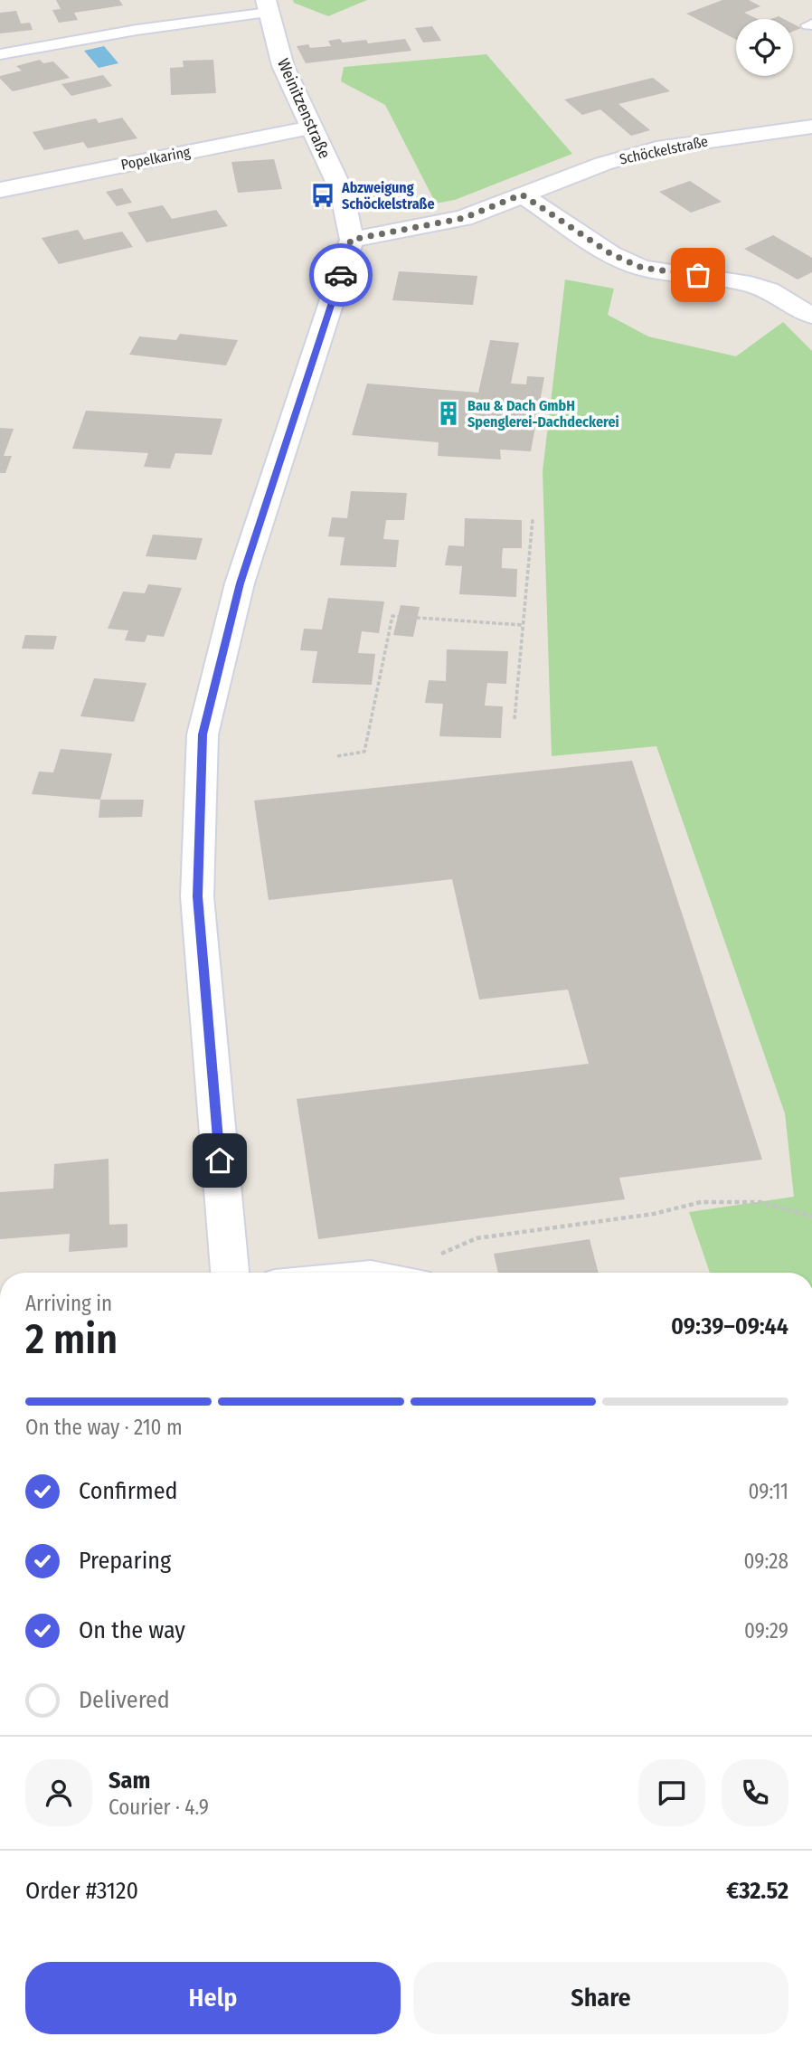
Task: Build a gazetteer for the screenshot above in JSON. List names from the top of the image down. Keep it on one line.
{"streets":{"main road":["Weinitzenstraße","Schöckelstraße","Popelkaring"]},"crossings":[["Weinitzenstraße","Schöckelstraße"],["Weinitzenstraße","Popelkaring"]],"places":{"bus stop":["Abzweigung Schöckelstraße"],"building":["Bau & Dach GmbH Spenglerei-Dachdeckerei"]},"page":{"heading":["2 min","Arriving in","09:39–09:44"],"panel":["Sam","Courier · 4.9","Order #3120","€32.52"],"bar":"On the way · 210 m","list":[["Confirmed","09:11"],["Preparing","09:28"],["On the way","09:29"],"Delivered"],"buttons":["Help","Share"]}}
